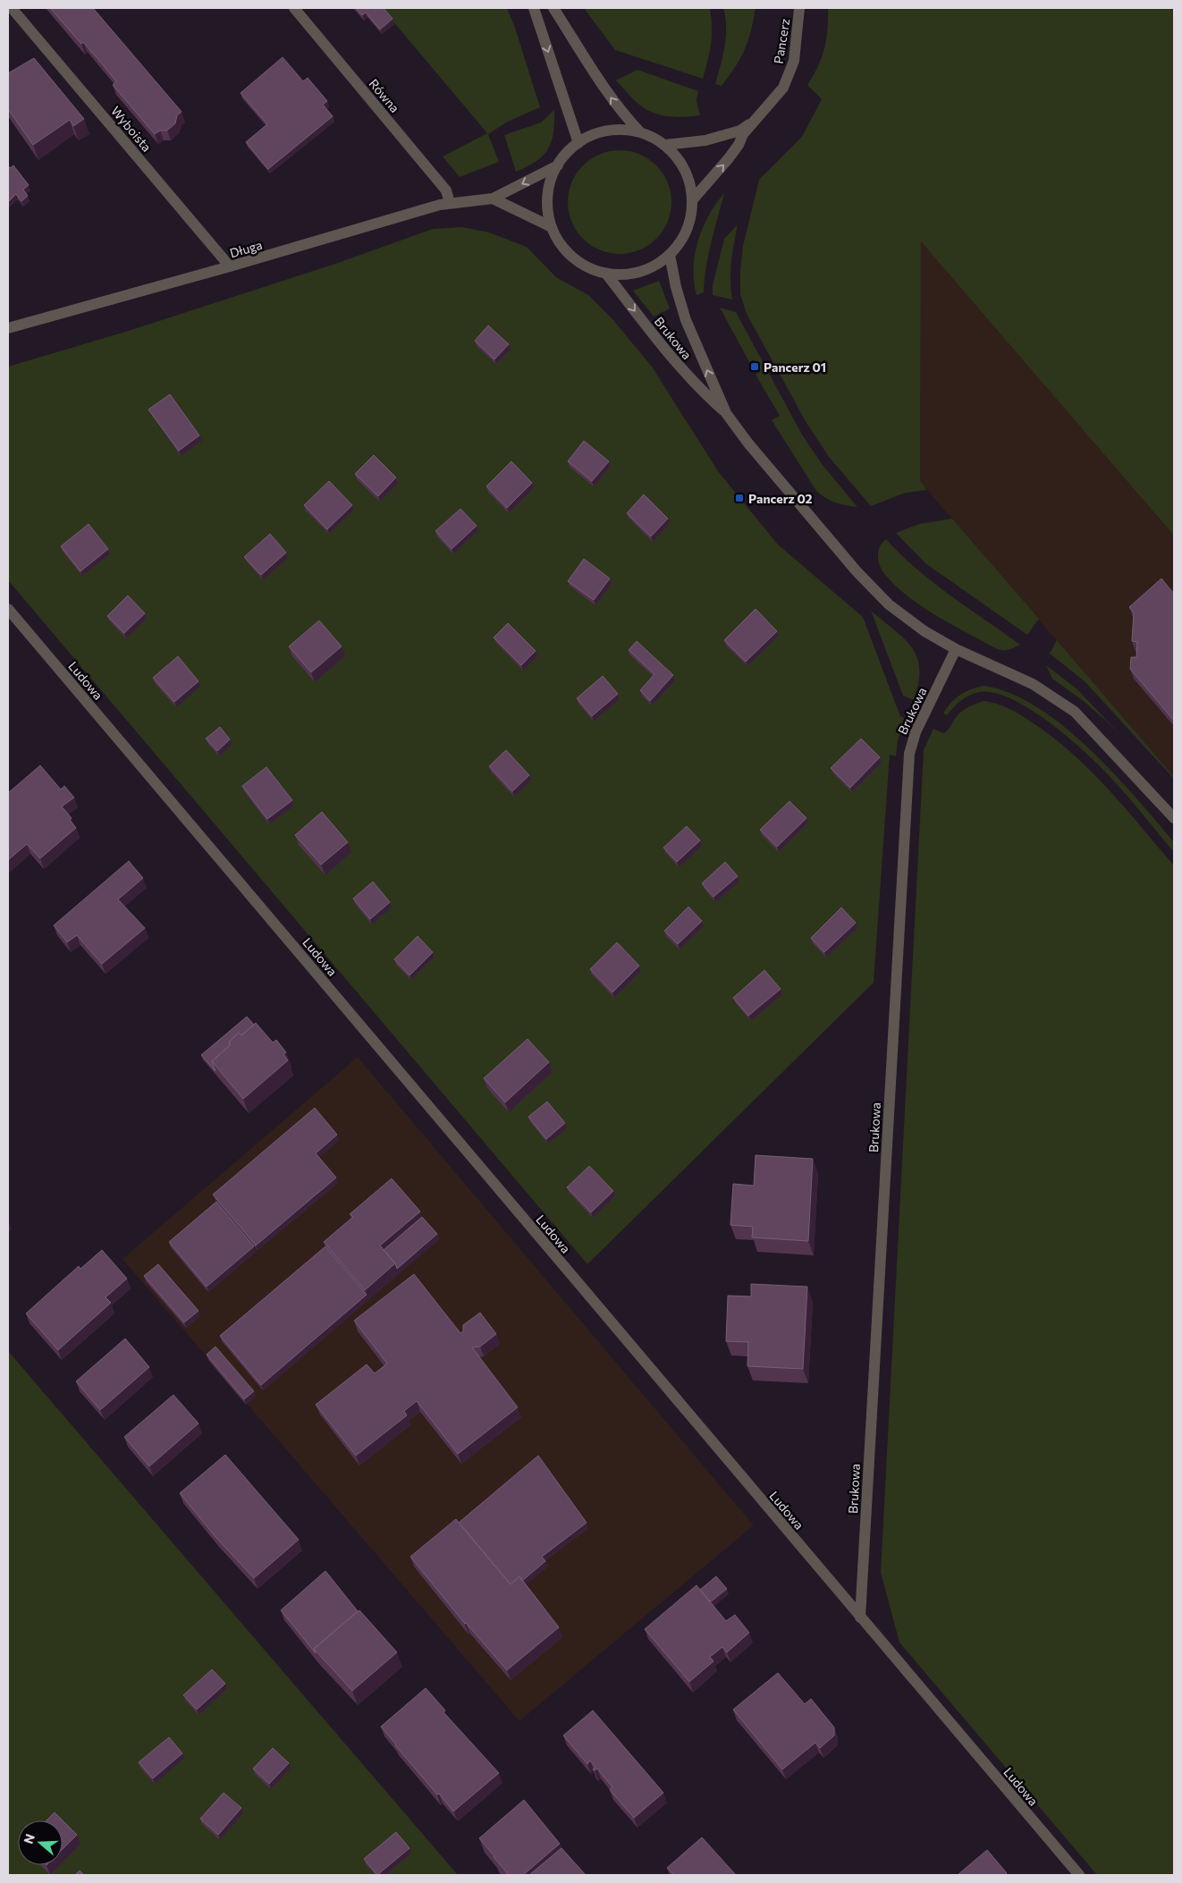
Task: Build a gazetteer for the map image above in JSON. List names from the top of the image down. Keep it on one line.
{"streets":{"street":["Pancerz","Równa","Wyboista","Długa","Brukowa","Ludowa"]},"crossings":[["Pancerz","Długa"],["Pancerz","Brukowa"],["Równa","Długa"],["Wyboista","Długa"],["Długa","Brukowa"],["Brukowa","Ludowa"]],"places":{"transit":["Pancerz 01","Pancerz 02"]},"north":"left"}
